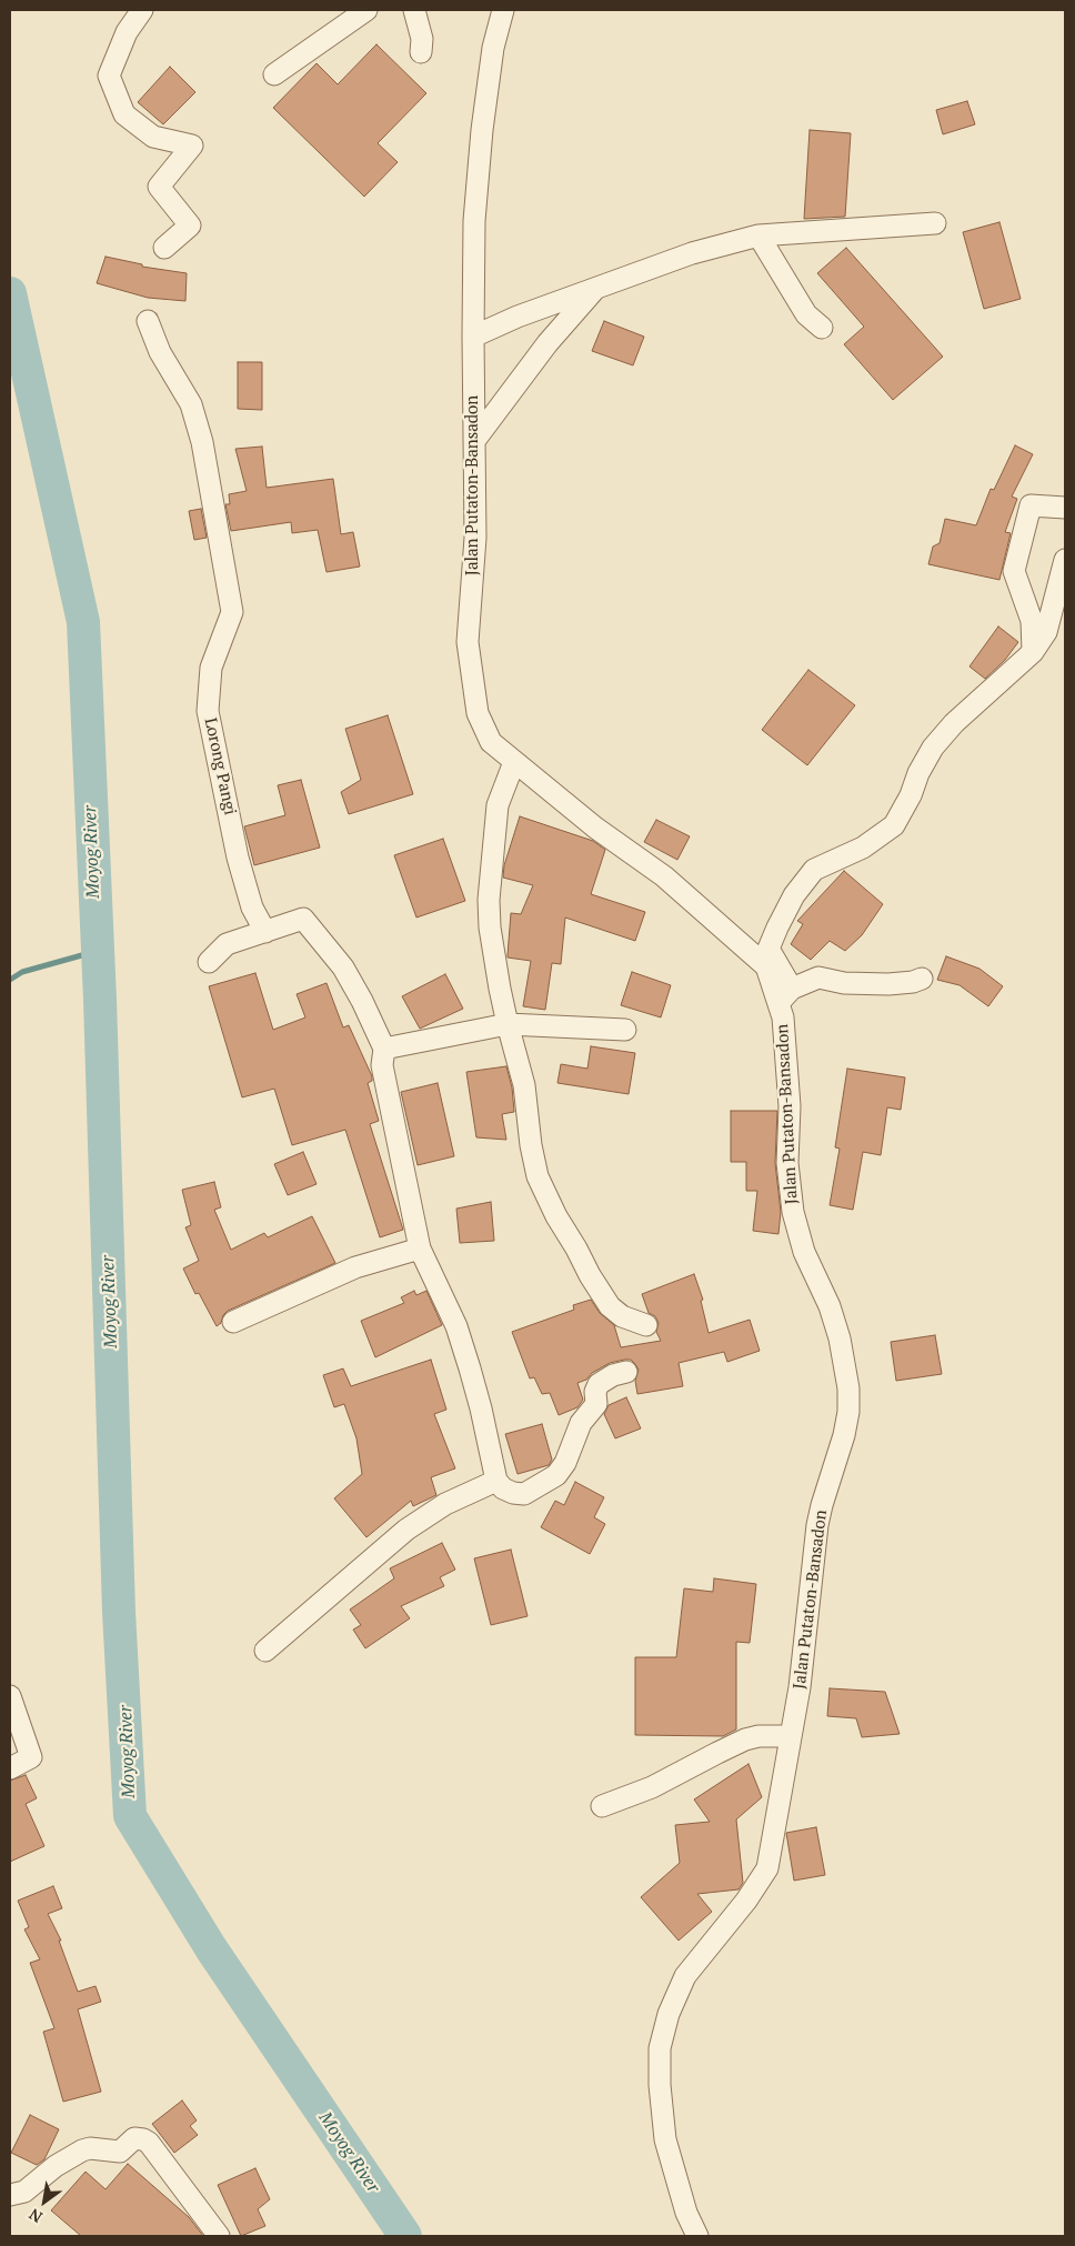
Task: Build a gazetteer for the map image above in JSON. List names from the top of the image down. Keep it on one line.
{"streets":{"street":["Jalan Putaton-Bansadon","Lorong Pangi"]},"water":["Moyog River"],"north":"bottom left"}
